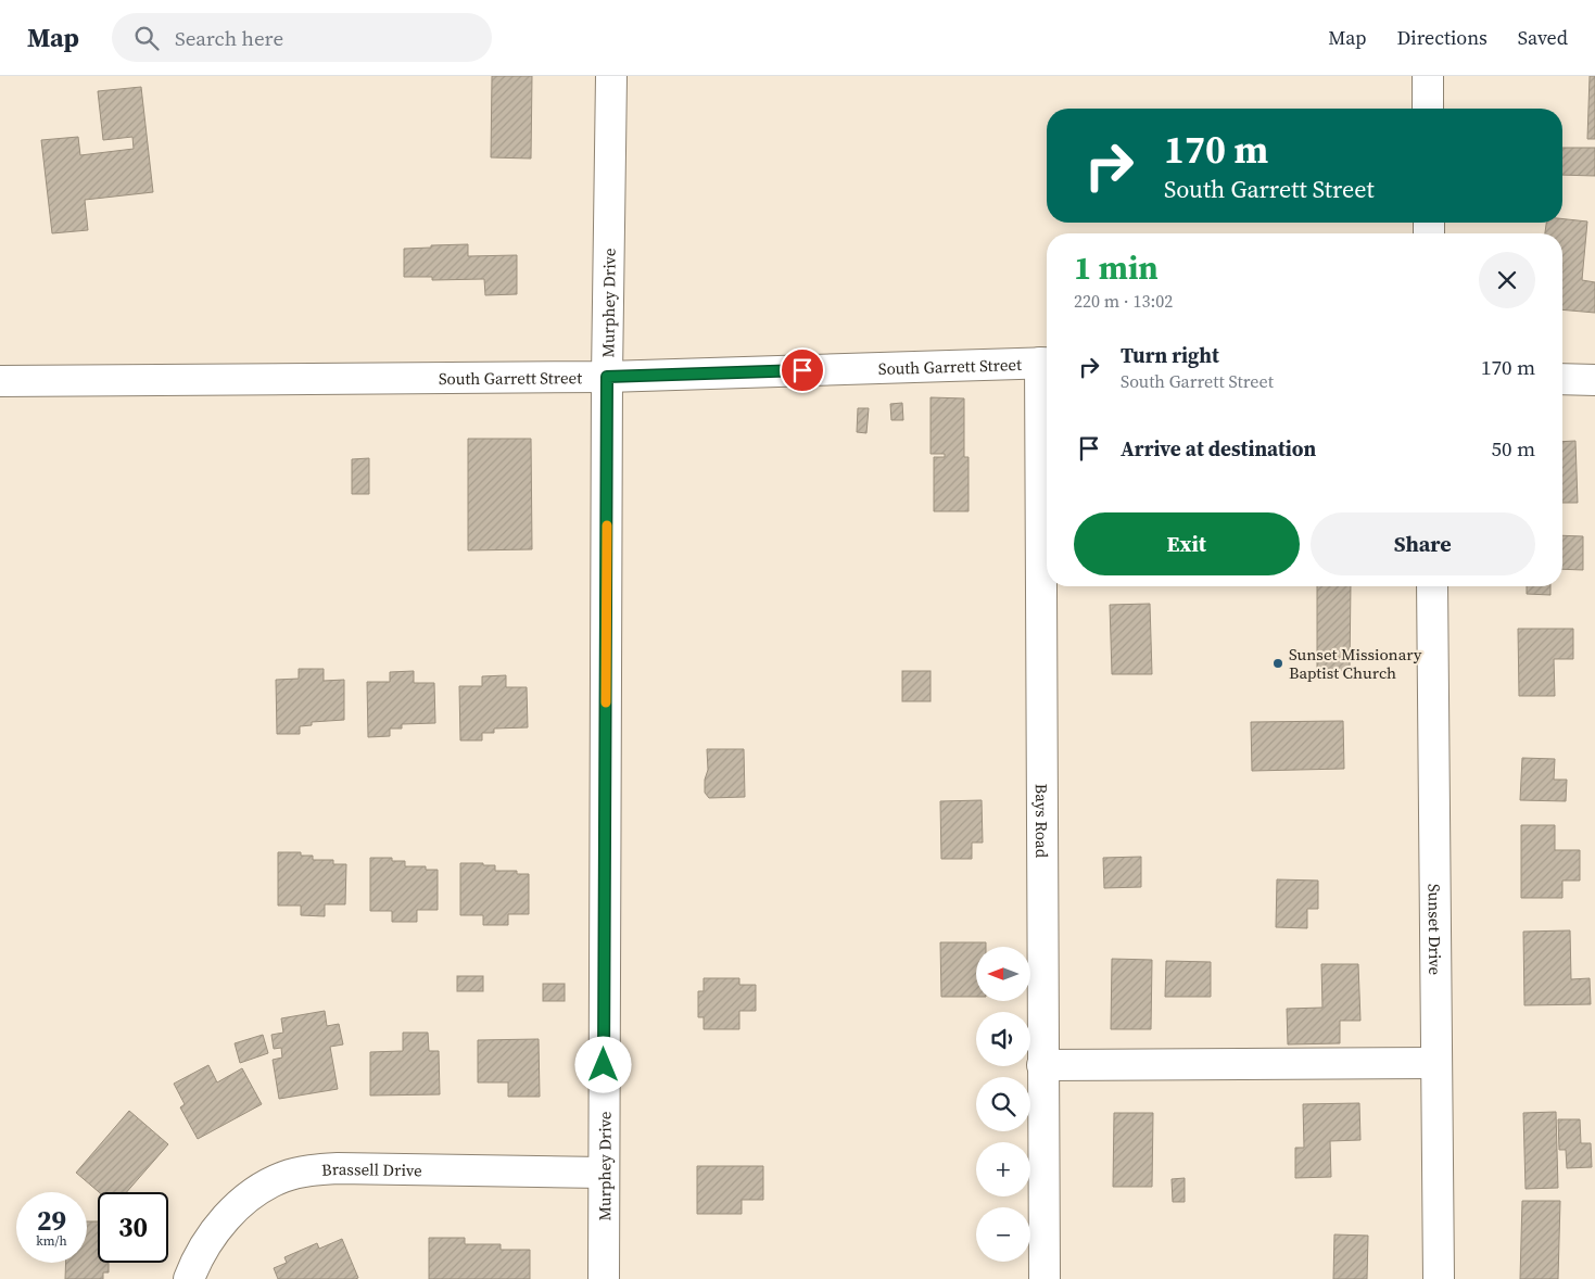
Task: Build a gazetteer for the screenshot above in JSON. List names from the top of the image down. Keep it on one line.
{"streets":{"street":["Murphey Drive","South Garrett Street","Bays Road","Sunset Drive","Brassell Drive"]},"crossings":[["Murphey Drive","South Garrett Street"],["Murphey Drive","Brassell Drive"],["South Garrett Street","Bays Road"]],"places":["Sunset Missionary Baptist Church"],"north":"left","page":{"header":"Map","search":"Search here","nav":["Map","Directions","Saved"],"turn":["170 m","South Garrett Street"],"heading":["1 min","220 m · 13:02"],"list":[{"name":"Turn right","note":"South Garrett Street","value":"170 m"},{"name":"Arrive at destination","value":"50 m"}],"buttons":["Exit","Share"],"map_buttons":["+","−"],"speed":"29 km/h","limit":"30"}}
